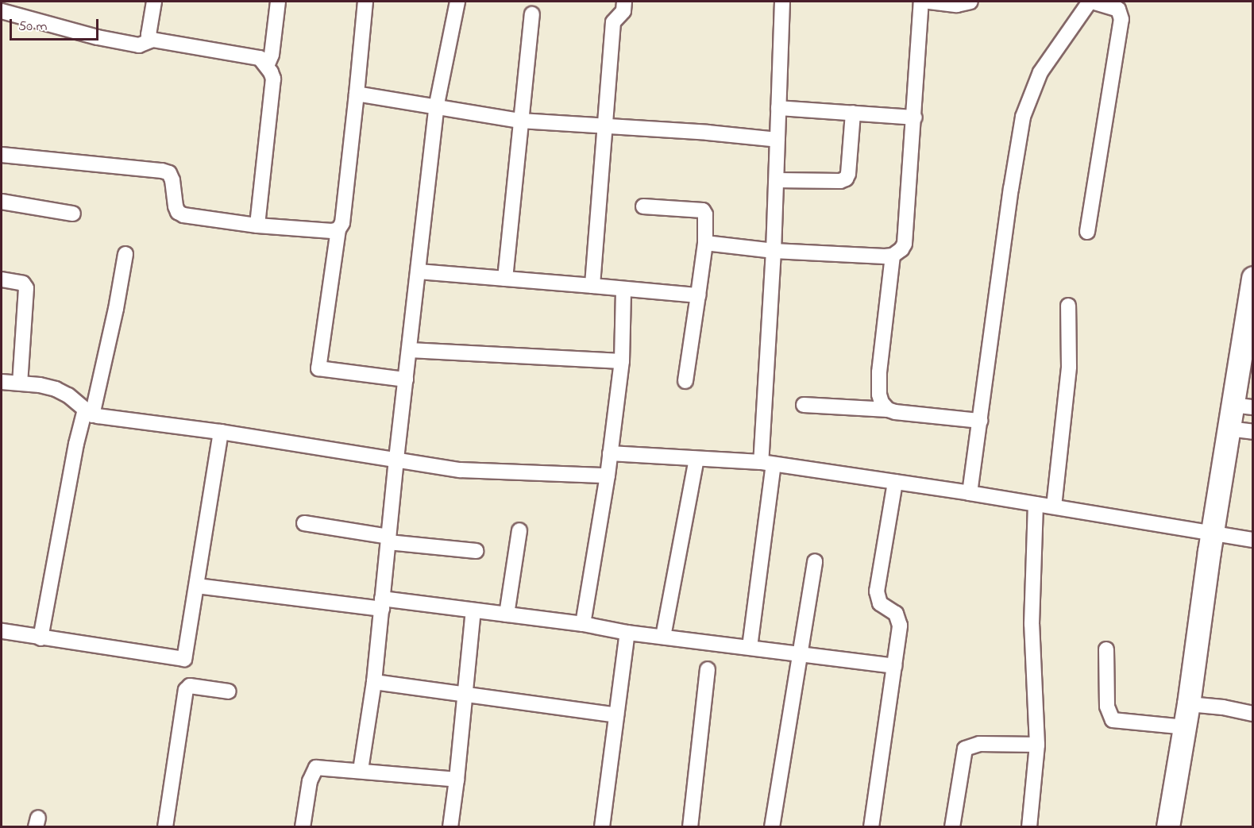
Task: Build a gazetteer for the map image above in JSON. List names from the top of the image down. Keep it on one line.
{"scale_bar":"50 m"}
